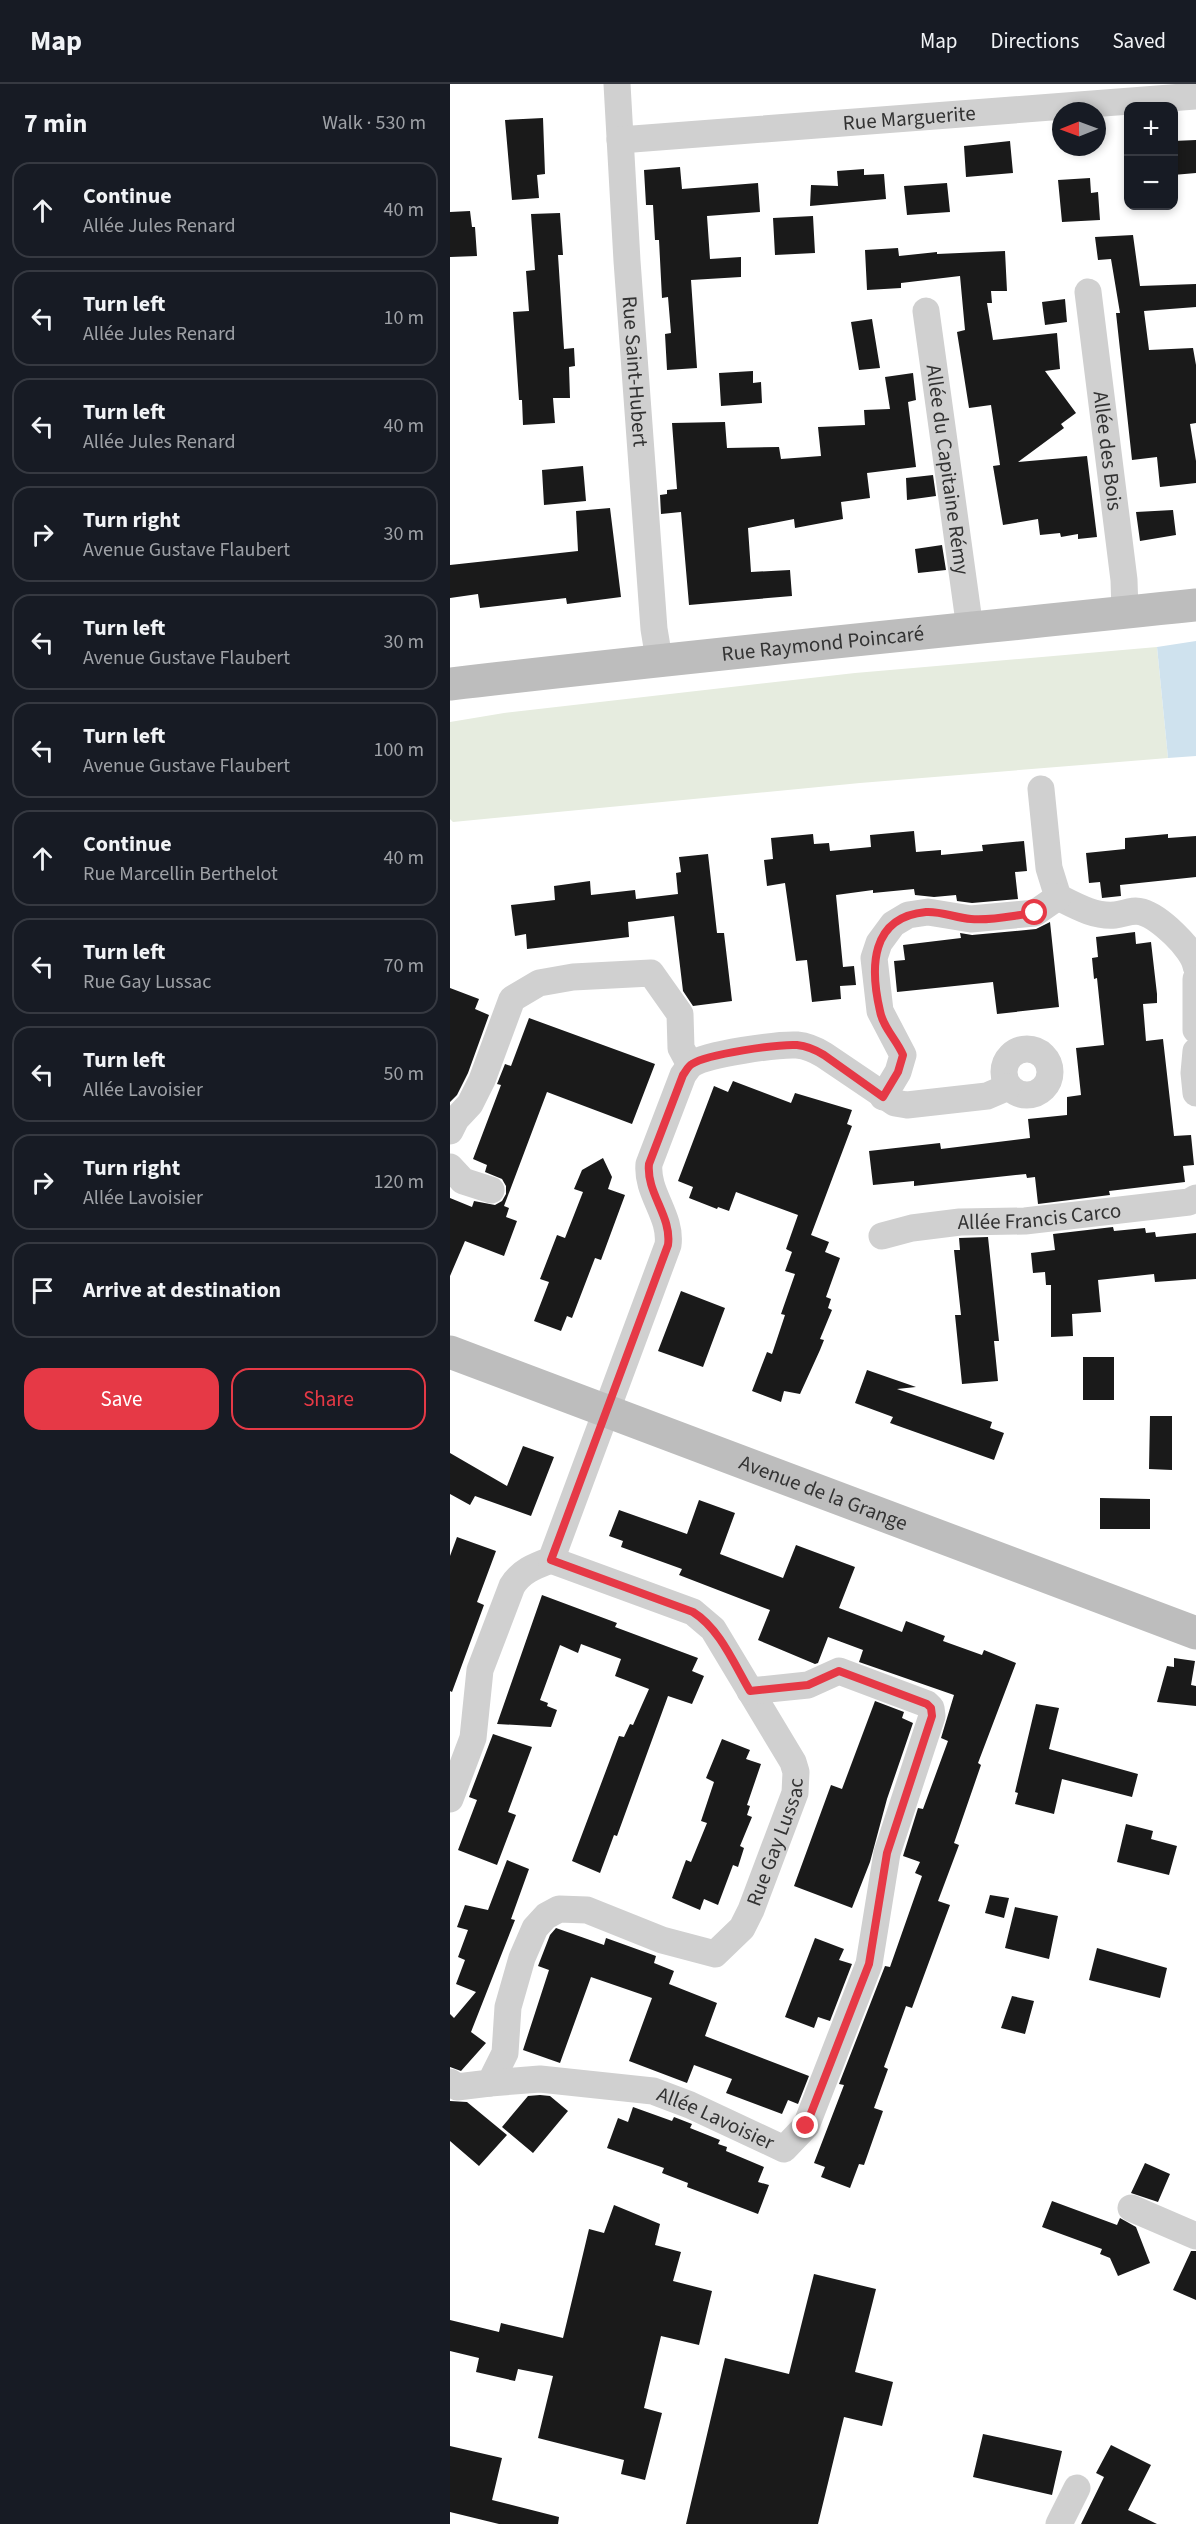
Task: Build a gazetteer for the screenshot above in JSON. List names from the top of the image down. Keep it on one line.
{"streets":{"street":["Rue Marguerite","Rue Saint-Hubert","Allée des Bois","Allée du Capitaine Rémy","Rue Raymond Poincaré","Allée Francis Carco","Avenue de la Grange","Rue Gay Lussac","Allée Lavoisier"]},"crossings":[["Rue Marguerite","Rue Saint-Hubert"],["Rue Saint-Hubert","Rue Raymond Poincaré"],["Allée des Bois","Rue Raymond Poincaré"],["Allée du Capitaine Rémy","Rue Raymond Poincaré"],["Rue Gay Lussac","Allée Lavoisier"]],"north":"left","page":{"header":"Map","nav":["Map","Directions","Saved"],"heading":["7 min","Walk · 530 m"],"map_buttons":["+","−"],"list":[["Continue","Allée Jules Renard","40 m"],["Turn left","Allée Jules Renard","10 m"],["Turn left","Allée Jules Renard","40 m"],["Turn right","Avenue Gustave Flaubert","30 m"],["Turn left","Avenue Gustave Flaubert","30 m"],["Turn left","Avenue Gustave Flaubert","100 m"],["Continue","Rue Marcellin Berthelot","40 m"],["Turn left","Rue Gay Lussac","70 m"],["Turn left","Allée Lavoisier","50 m"],["Turn right","Allée Lavoisier","120 m"],"Arrive at destination"],"buttons":["Save","Share"]}}
